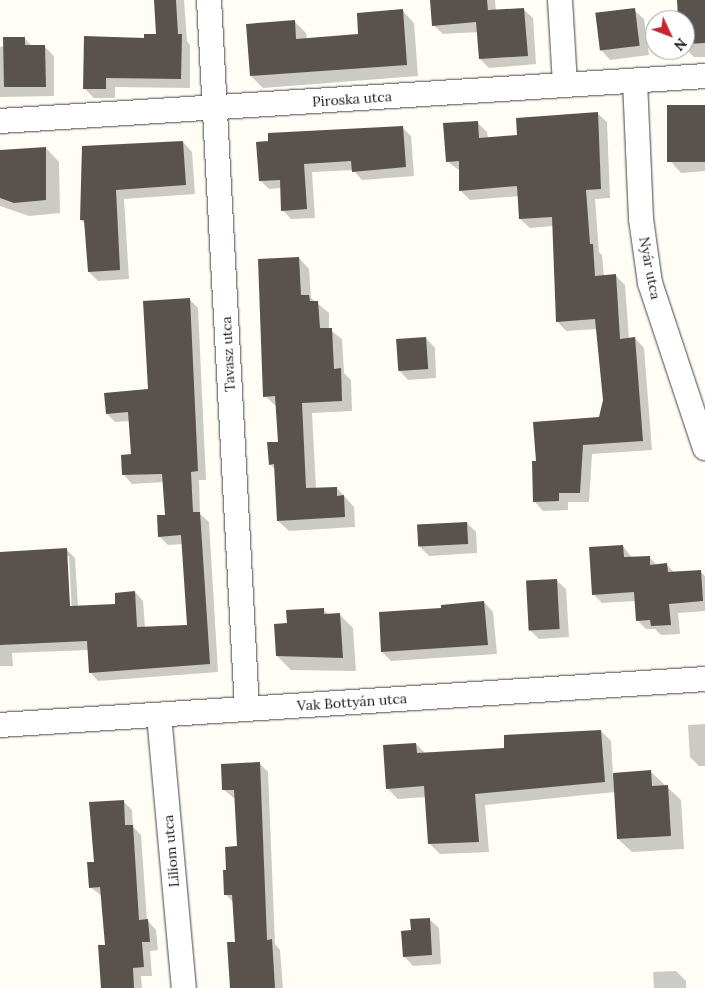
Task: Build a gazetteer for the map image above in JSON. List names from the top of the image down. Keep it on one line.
{"streets":{"street":["Piroska utca","Nyár utca","Tavasz utca","Vak Bottyán utca","Liliom utca"]},"crossings":[["Piroska utca","Nyár utca"],["Piroska utca","Tavasz utca"],["Tavasz utca","Vak Bottyán utca"],["Vak Bottyán utca","Liliom utca"]],"north":"bottom right"}
